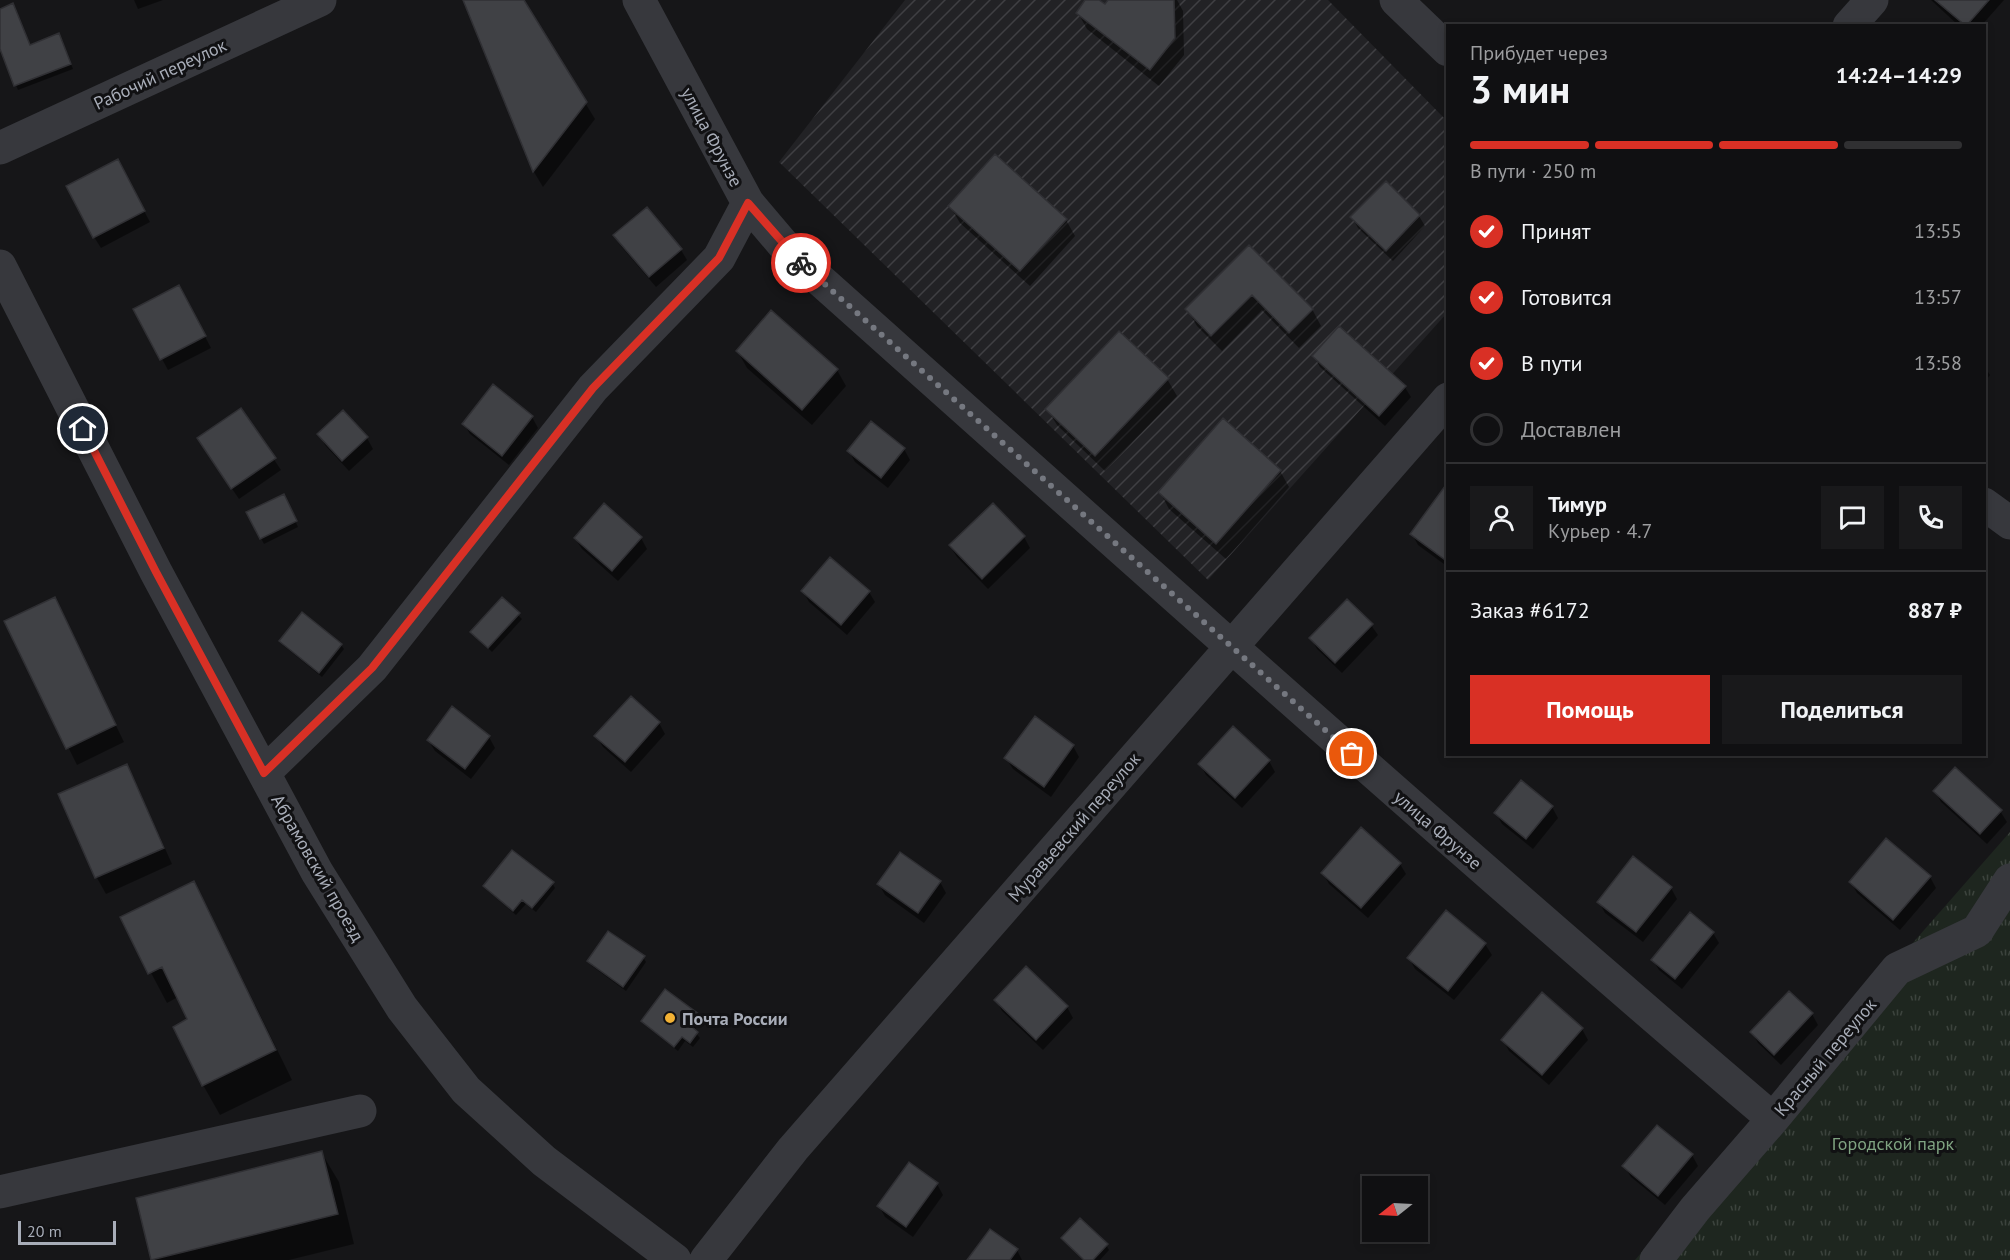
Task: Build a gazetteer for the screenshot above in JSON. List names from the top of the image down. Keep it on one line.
{"streets":{"street":["Рабочий переулок","улица Фрунзе","Муравьевский переулок","Абрамовский проезд","Красный переулок"]},"crossings":[["улица Фрунзе","Муравьевский переулок"],["улица Фрунзе","Красный переулок"]],"parks":["Городской парк"],"places":["Почта России"],"scale_bar":"20 m","north":"left","page":{"heading":["3 мин","Прибудет через","14:24–14:29"],"panel":["Тимур","Курьер · 4.7","Заказ #6172","887 ₽"],"bar":"В пути · 250 m","list":[["Принят","13:55"],["Готовится","13:57"],["В пути","13:58"],"Доставлен"],"buttons":["Помощь","Поделиться"],"scale":"20 m"}}
